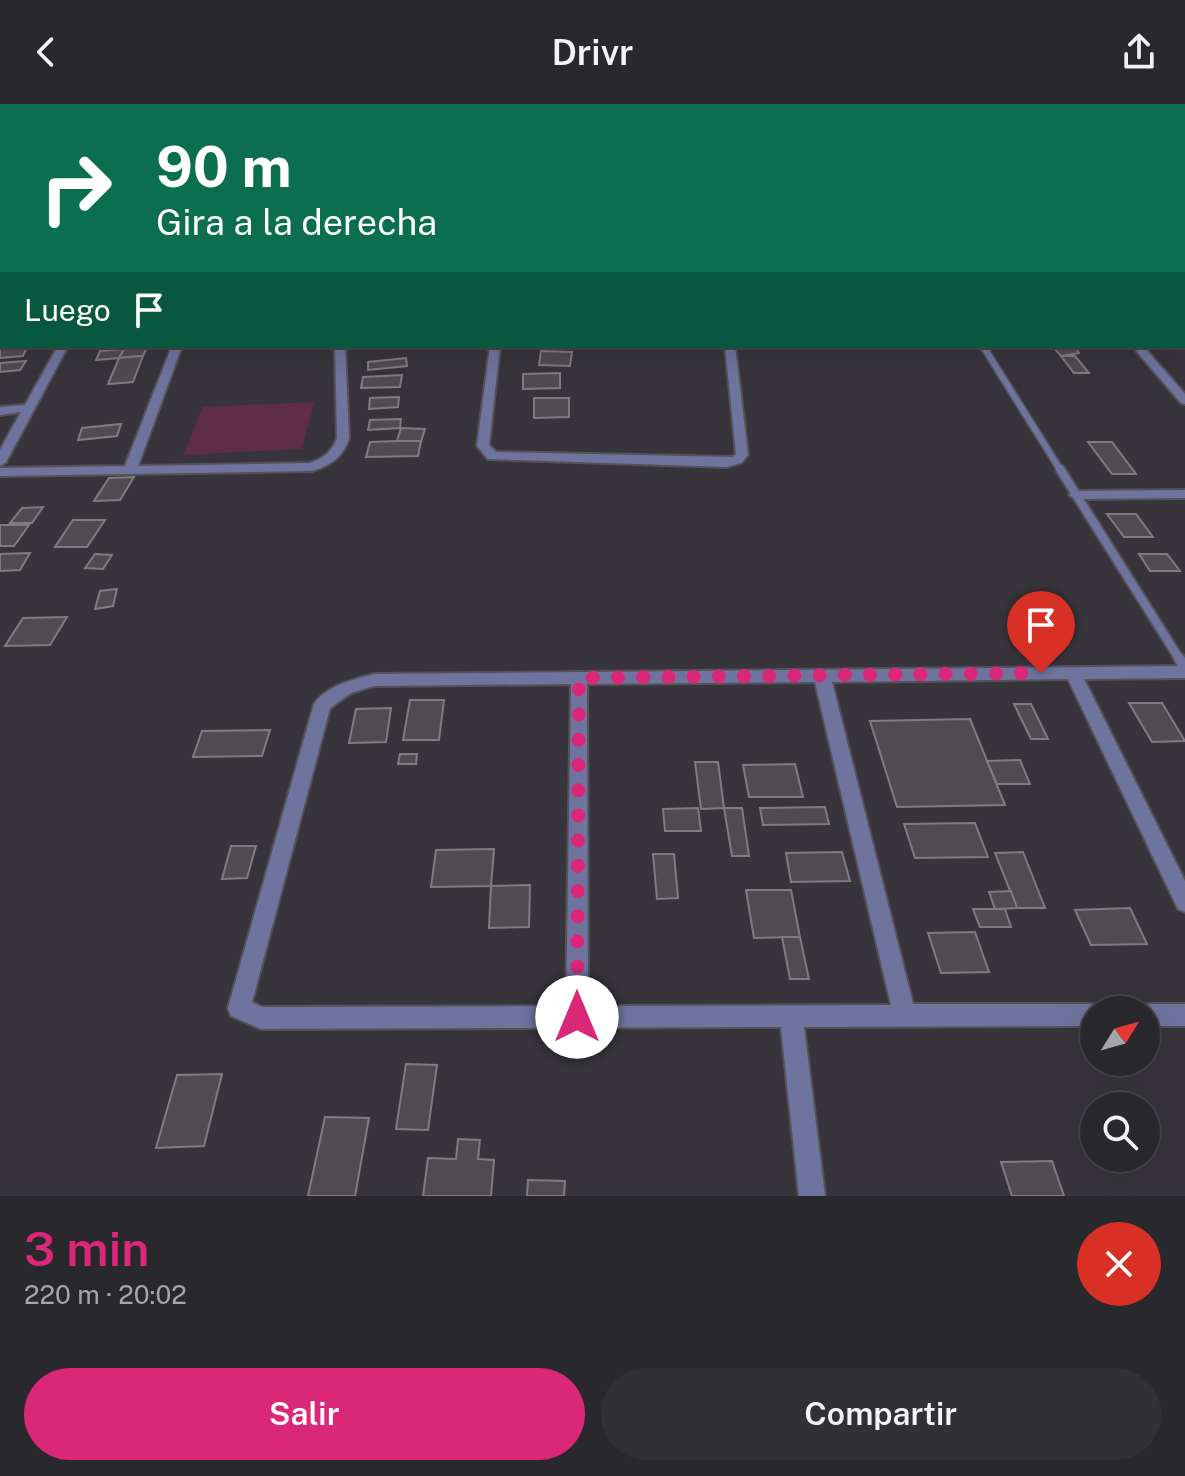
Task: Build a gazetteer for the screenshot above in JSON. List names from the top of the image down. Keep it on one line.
{"north":"top right","page":{"header":"Drivr","turn":["90 m","Gira a la derecha"],"then":"Luego","heading":["3 min","220 m · 20:02"],"buttons":["Salir","Compartir"]}}
